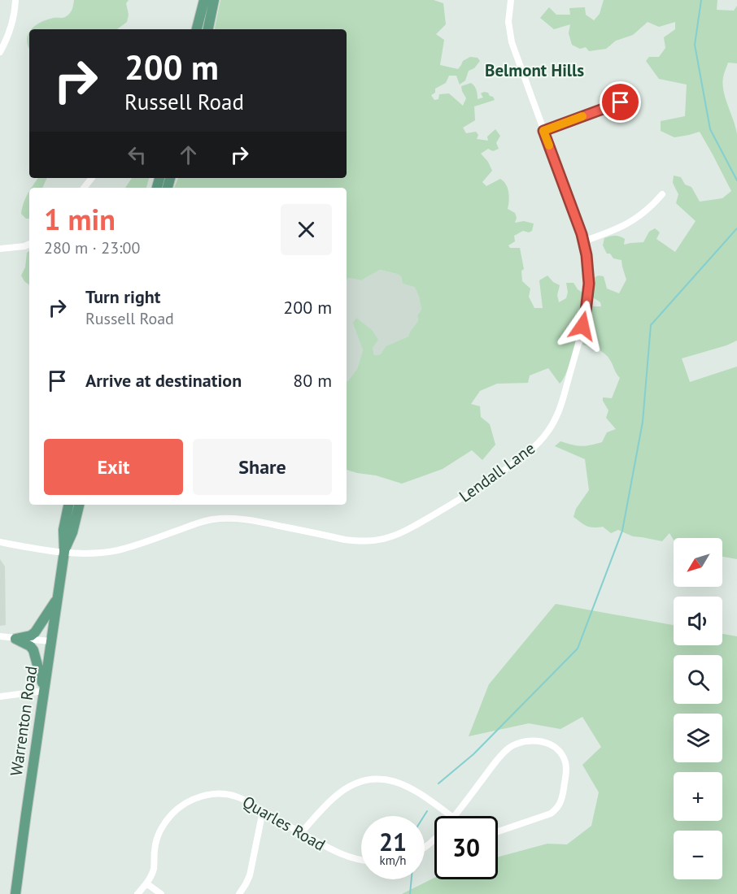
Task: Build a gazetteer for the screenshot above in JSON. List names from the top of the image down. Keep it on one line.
{"streets":{"main road":["Warrenton Road"],"street":["Lendall Lane","Quarles Road"]},"crossings":[["Lendall Lane","Warrenton Road"]],"districts":["Belmont Hills"],"north":"bottom left","page":{"turn":["200 m","Russell Road"],"heading":["1 min","280 m · 23:00"],"list":[{"name":"Turn right","note":"Russell Road","value":"200 m"},{"name":"Arrive at destination","value":"80 m"}],"buttons":["Exit","Share"],"map_buttons":["+","−"],"speed":"21 km/h","limit":"30"}}
